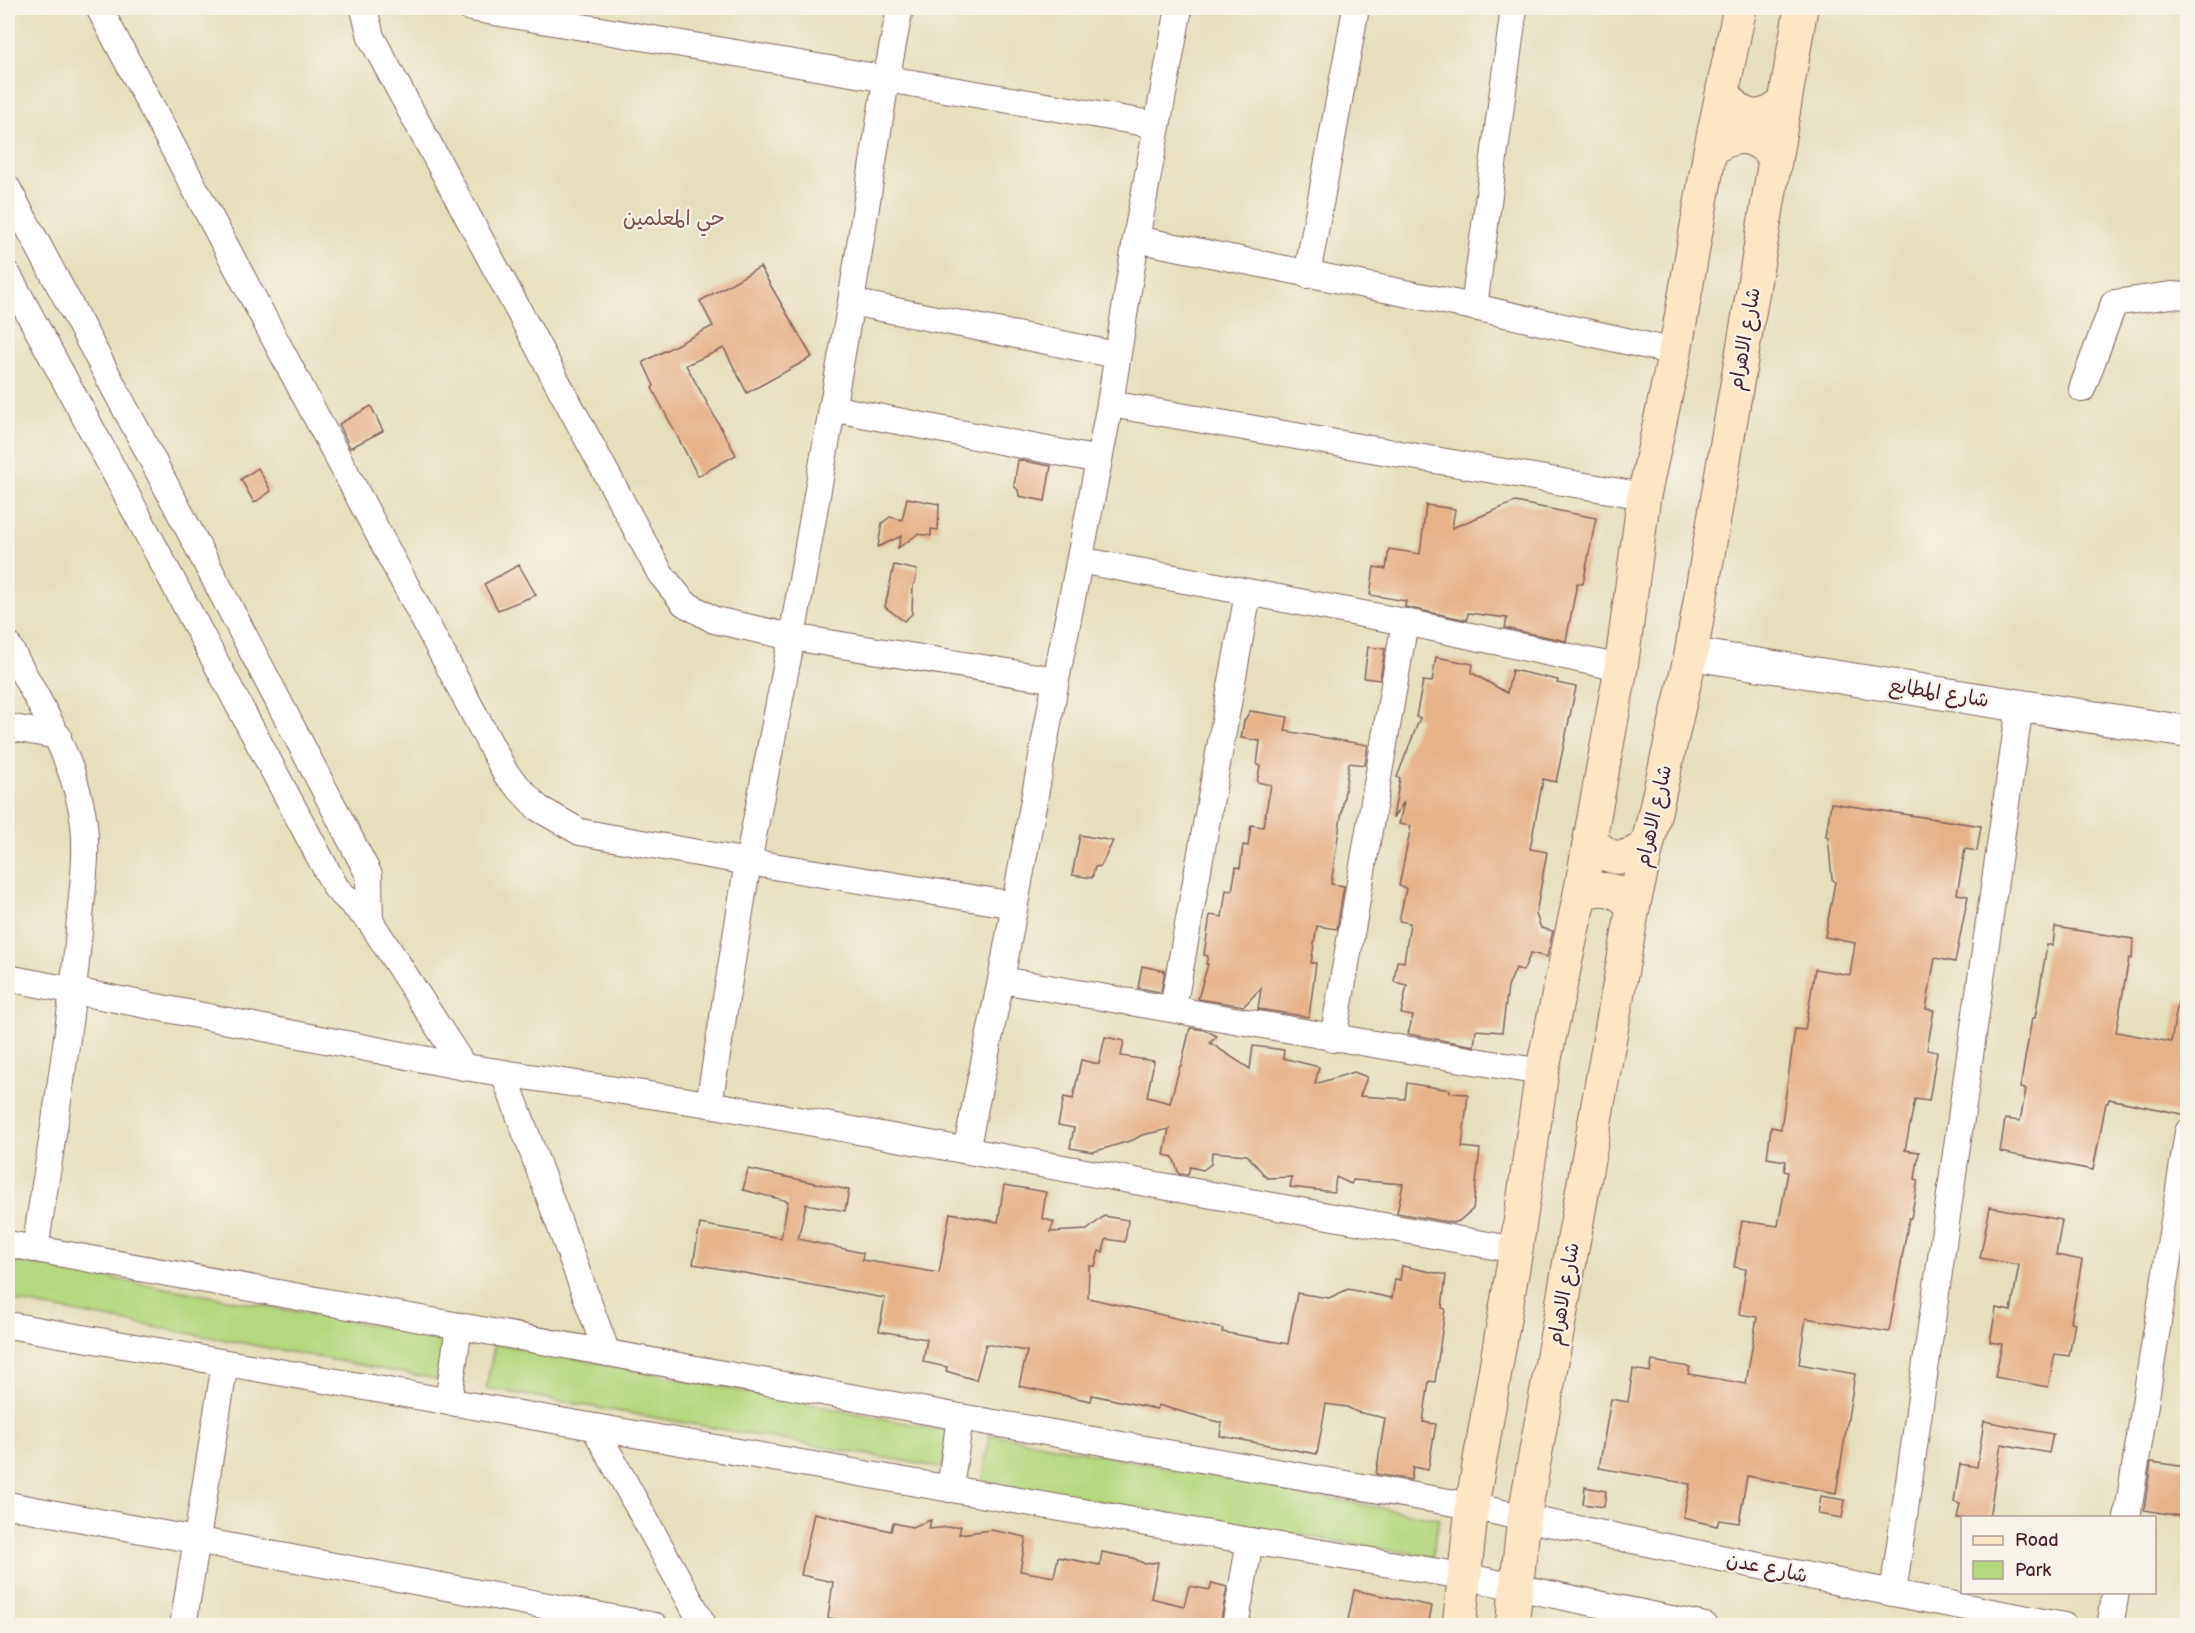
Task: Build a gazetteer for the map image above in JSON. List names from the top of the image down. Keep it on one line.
{"streets":{"main road":["شارع الاهرام"],"street":["شارع المطابع","شارع عدن"]},"crossings":[["شارع الاهرام","شارع المطابع"],["شارع الاهرام","شارع عدن"]],"districts":["حي المعلمین"],"legend":["Road","Park"]}
